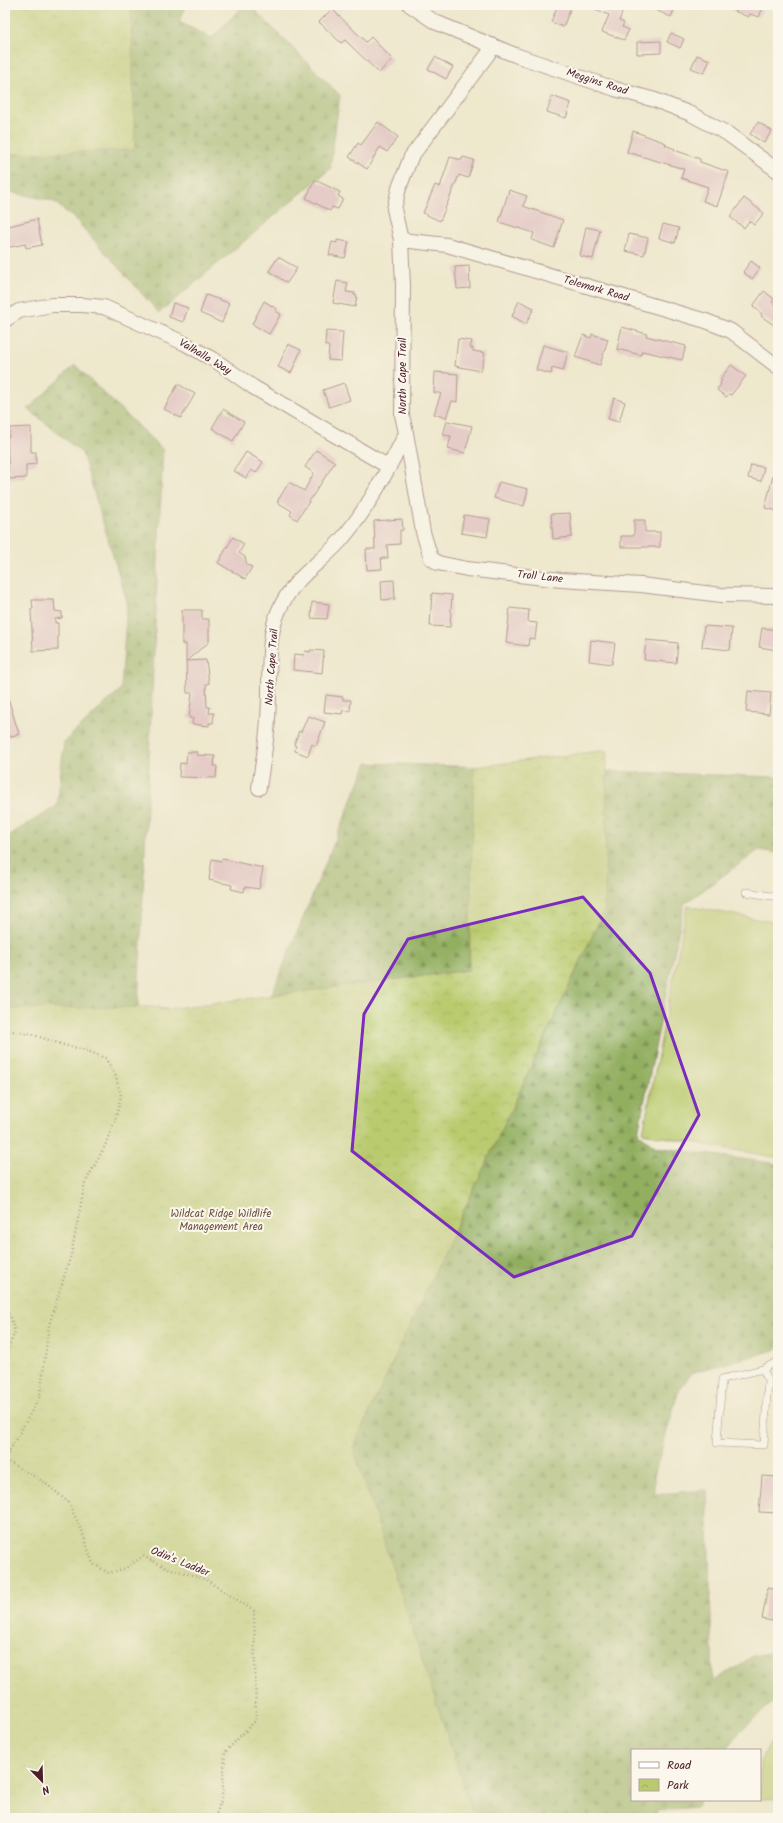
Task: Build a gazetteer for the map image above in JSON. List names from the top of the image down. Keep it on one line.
{"streets":{"street":["Meggins Road","Telemark Road","Valhalla Way","North Cape Trail","Troll Lane"],"path":["Odin's Ladder"]},"crossings":[["Meggins Road","North Cape Trail"],["Telemark Road","North Cape Trail"],["Valhalla Way","North Cape Trail"],["North Cape Trail","Troll Lane"]],"parks":["Wildcat Ridge Wildlife Management Area"],"legend":["Road","Park"],"north":"bottom right"}
